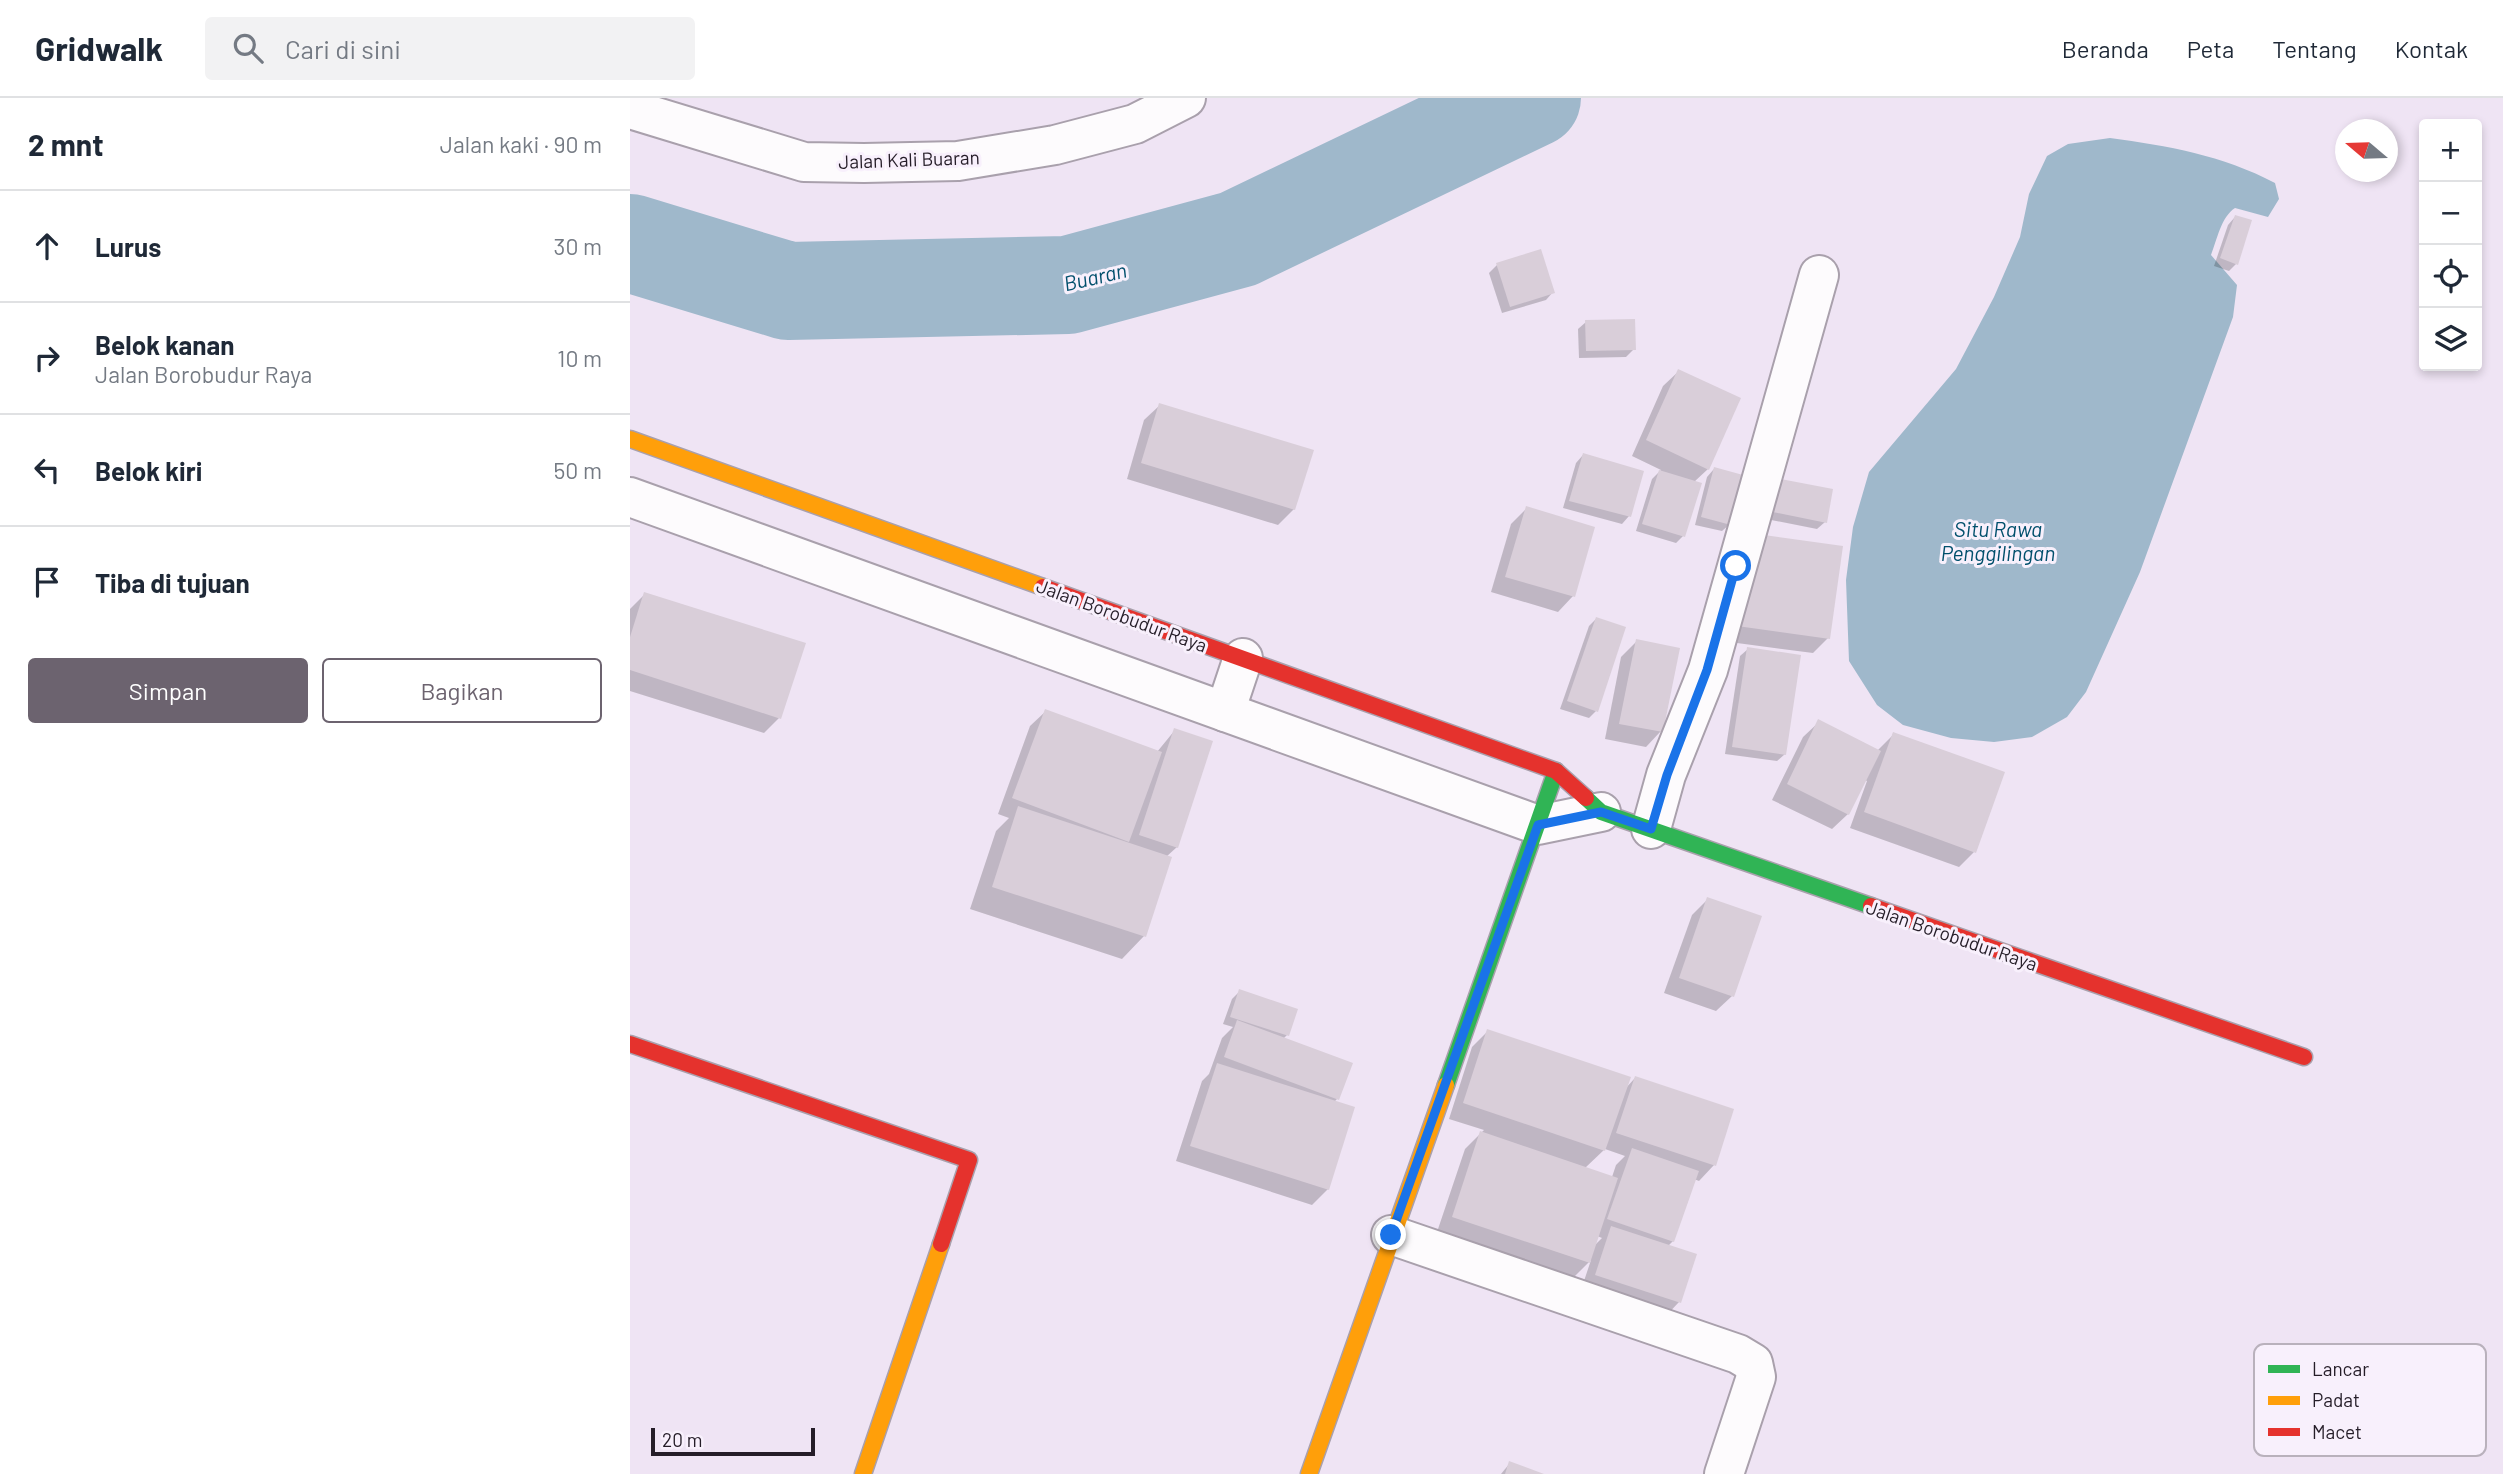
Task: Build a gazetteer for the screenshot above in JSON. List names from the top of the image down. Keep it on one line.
{"streets":{"street":["Jalan Kali Buaran","Jalan Borobudur Raya"]},"water":["Buaran","Situ Rawa Penggilingan"],"legend":["Lancar","Padat","Macet"],"scale_bar":"20 m","north":"left","page":{"header":"Gridwalk","search":"Cari di sini","nav":["Beranda","Peta","Tentang","Kontak"],"heading":["2 mnt","Jalan kaki · 90 m"],"map_buttons":["+","−"],"list":[["Lurus","30 m"],["Belok kanan","Jalan Borobudur Raya","10 m"],["Belok kiri","50 m"],"Tiba di tujuan"],"buttons":["Simpan","Bagikan"],"scale":"20 m"}}
